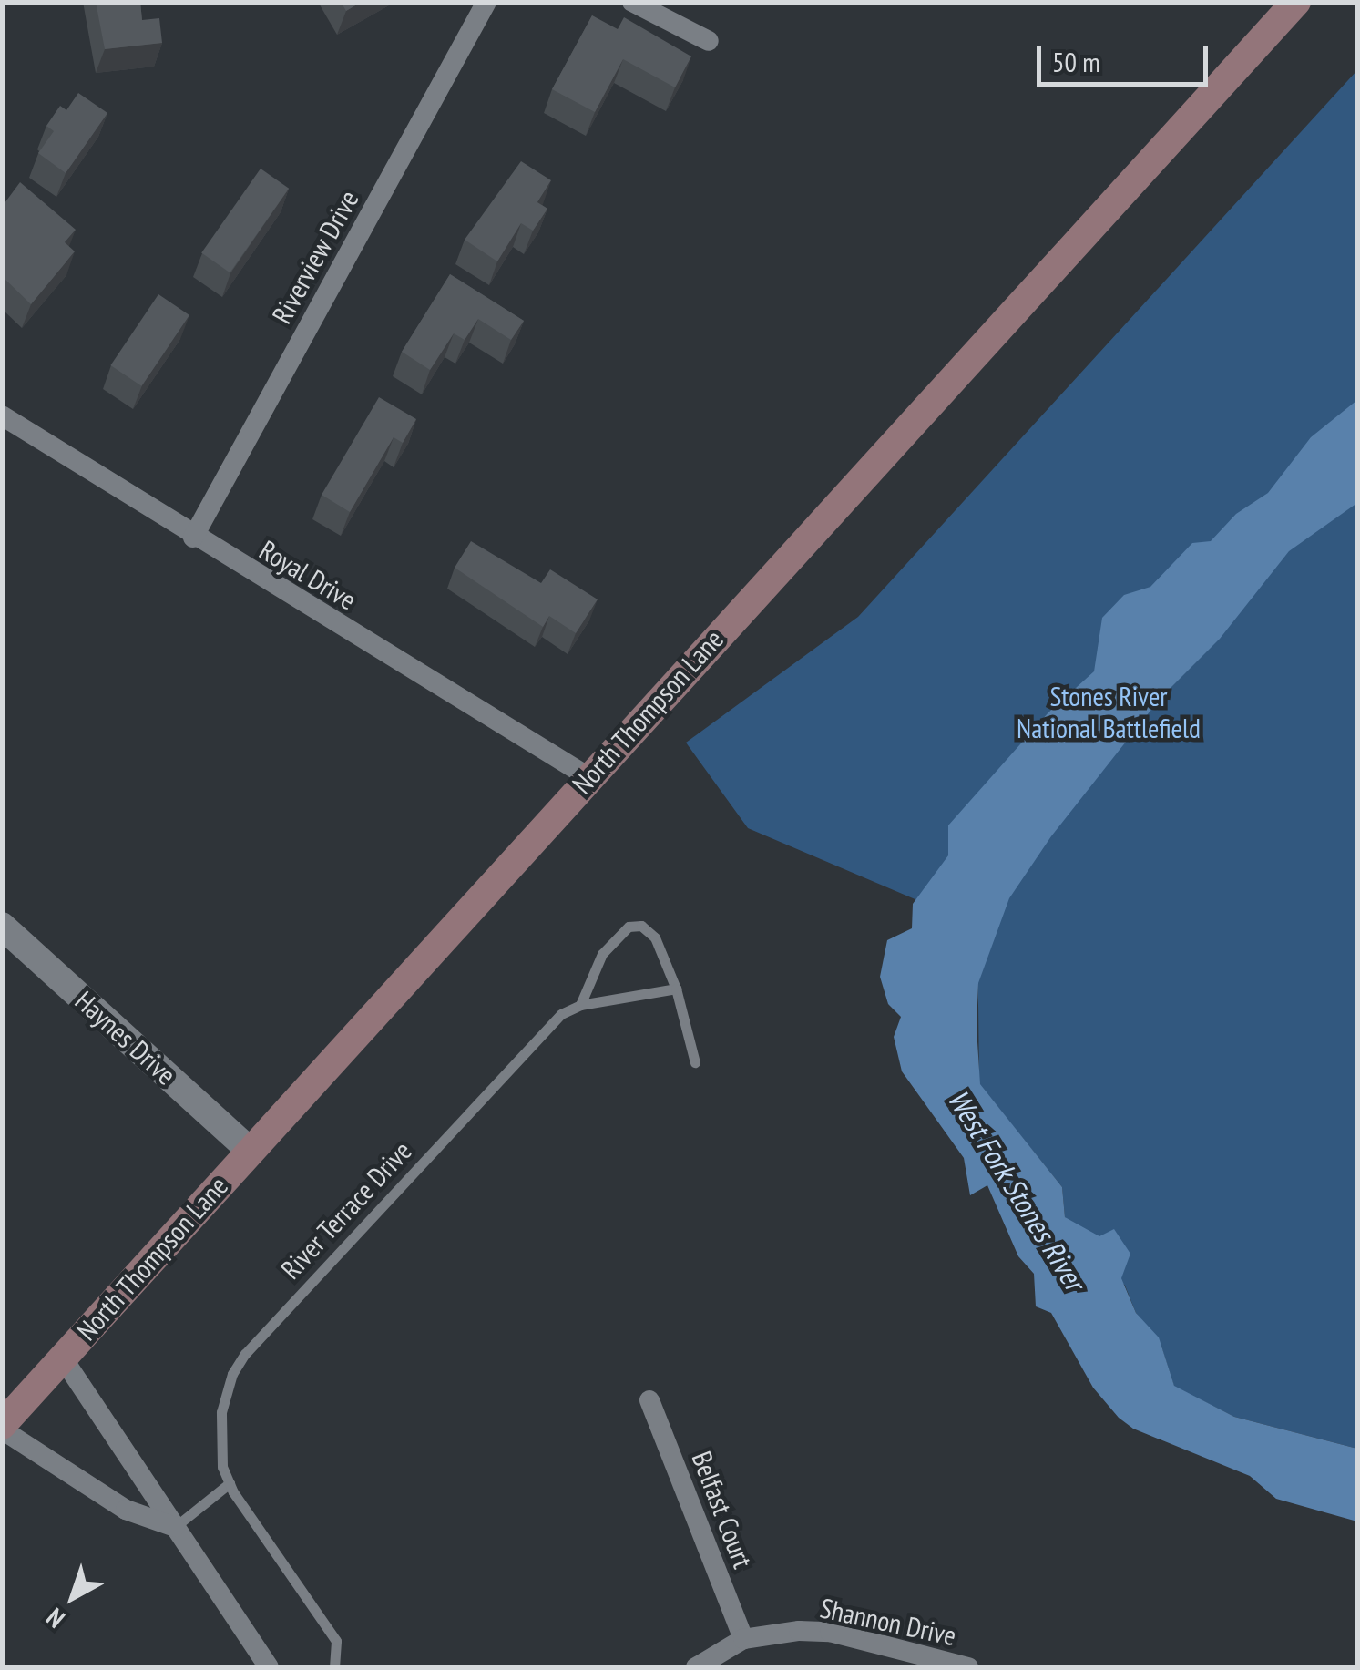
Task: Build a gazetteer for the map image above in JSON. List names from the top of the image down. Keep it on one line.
{"streets":{"main road":["North Thompson Lane"],"street":["Riverview Drive","Royal Drive","Haynes Drive","Belfast Court","Shannon Drive"],"lane":["River Terrace Drive"]},"crossings":[["Riverview Drive","Royal Drive"],["Royal Drive","North Thompson Lane"],["North Thompson Lane","Haynes Drive"],["Belfast Court","Shannon Drive"]],"water":["West Fork Stones River"],"parks":["Stones River National Battlefield"],"scale_bar":"50 m","north":"bottom left"}
